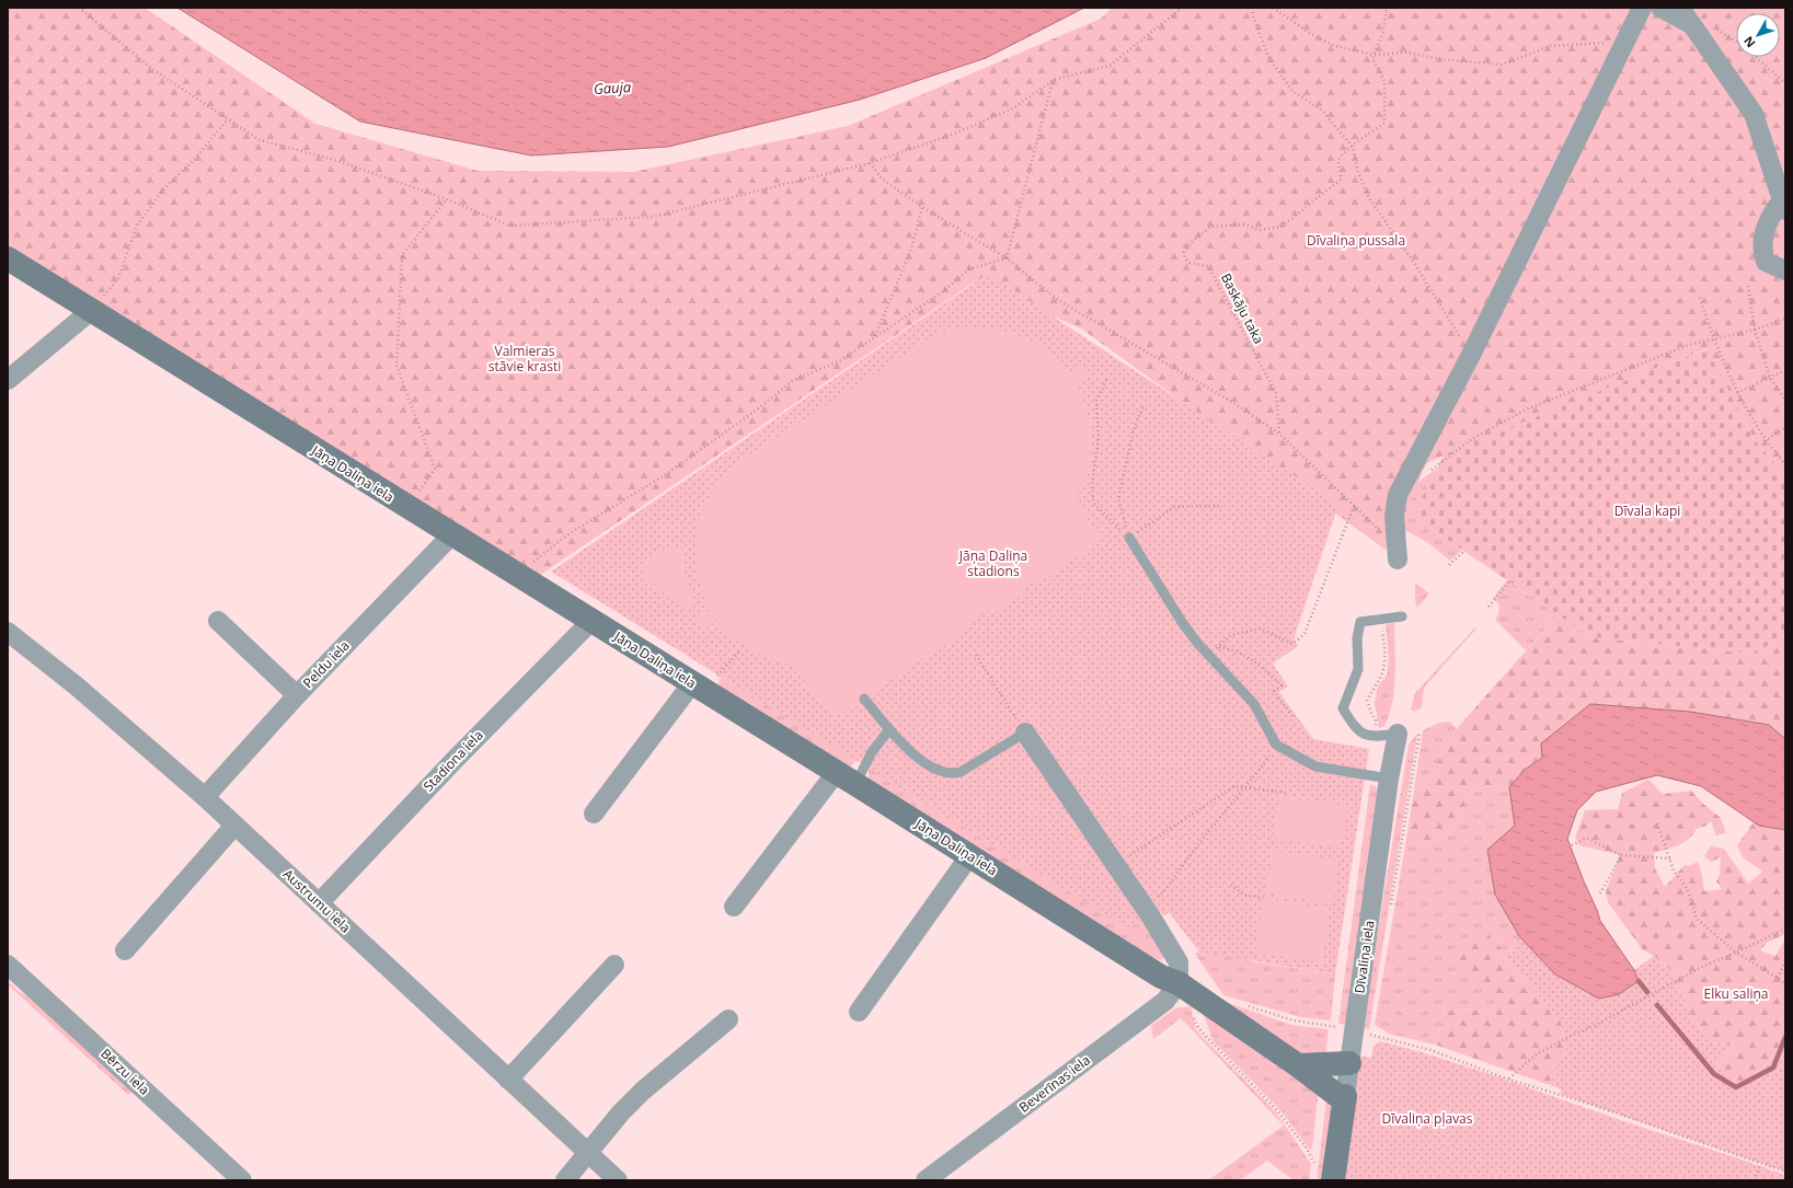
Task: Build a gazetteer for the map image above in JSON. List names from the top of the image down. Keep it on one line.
{"streets":{"street":["Jāņa Daliņa iela","Peldu iela","Stadiona iela","Austrumu iela","Dīvaliņa iela","Bērzu iela","Beverīnas iela"],"path":["Baskāju taka"]},"crossings":[["Jāņa Daliņa iela","Peldu iela"],["Jāņa Daliņa iela","Stadiona iela"],["Jāņa Daliņa iela","Dīvaliņa iela"],["Jāņa Daliņa iela","Beverīnas iela"],["Peldu iela","Austrumu iela"],["Stadiona iela","Austrumu iela"]],"water":["Gauja"],"parks":["Dīvaliņa pussala","Valmieras stāvie krasti","Dīvala kapi","Jāņa Daliņa stadions","Elku saliņa","Dīvaliņa pļavas"],"north":"bottom left"}
